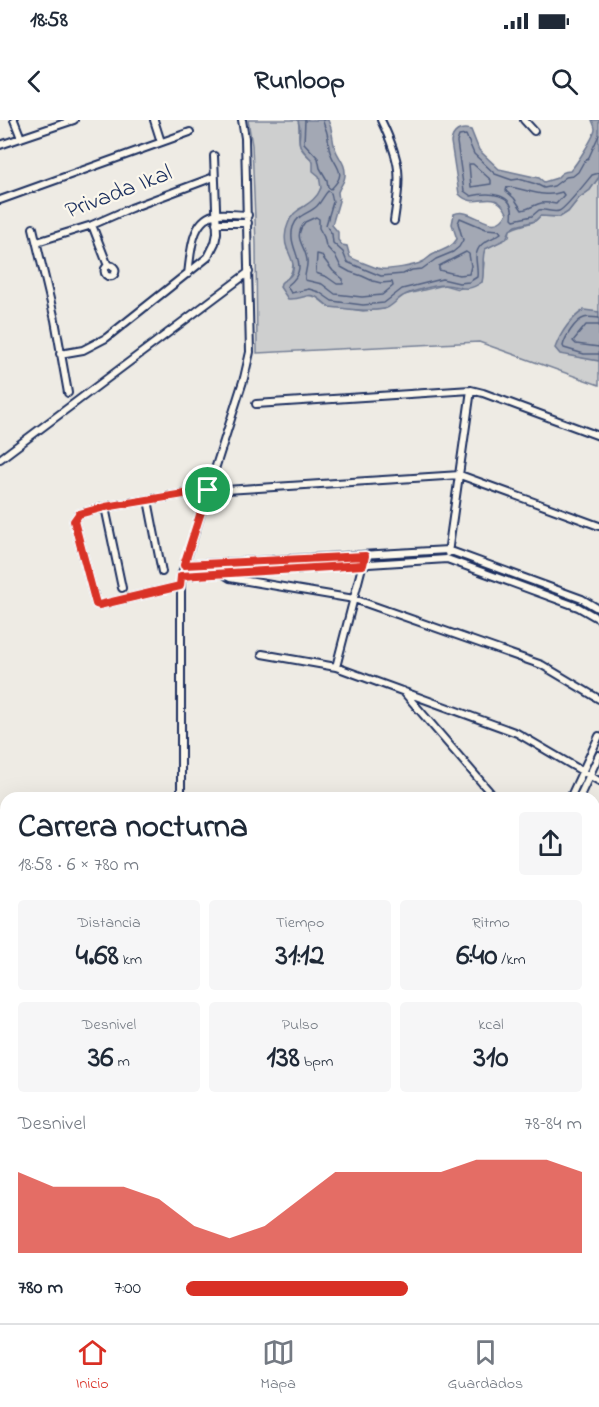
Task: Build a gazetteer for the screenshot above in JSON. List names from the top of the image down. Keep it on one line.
{"streets":{"street":["Privada Ikal"]},"page":{"status":"18:58","header":"Runloop","heading":["Carrera nocturna","18:58 · 6 × 780 m"],"stats":[["Distancia","4.68 km"],["Tiempo","31:12"],["Ritmo","6:40 /km"],["Desnivel","36 m"],["Pulso","138 bpm"],["kcal","310"]],"chart":["Desnivel","78–84 m"],"list":[{"name":"780 m","note":"7:00"}],"tabs":["Inicio","Mapa","Guardados"]}}
